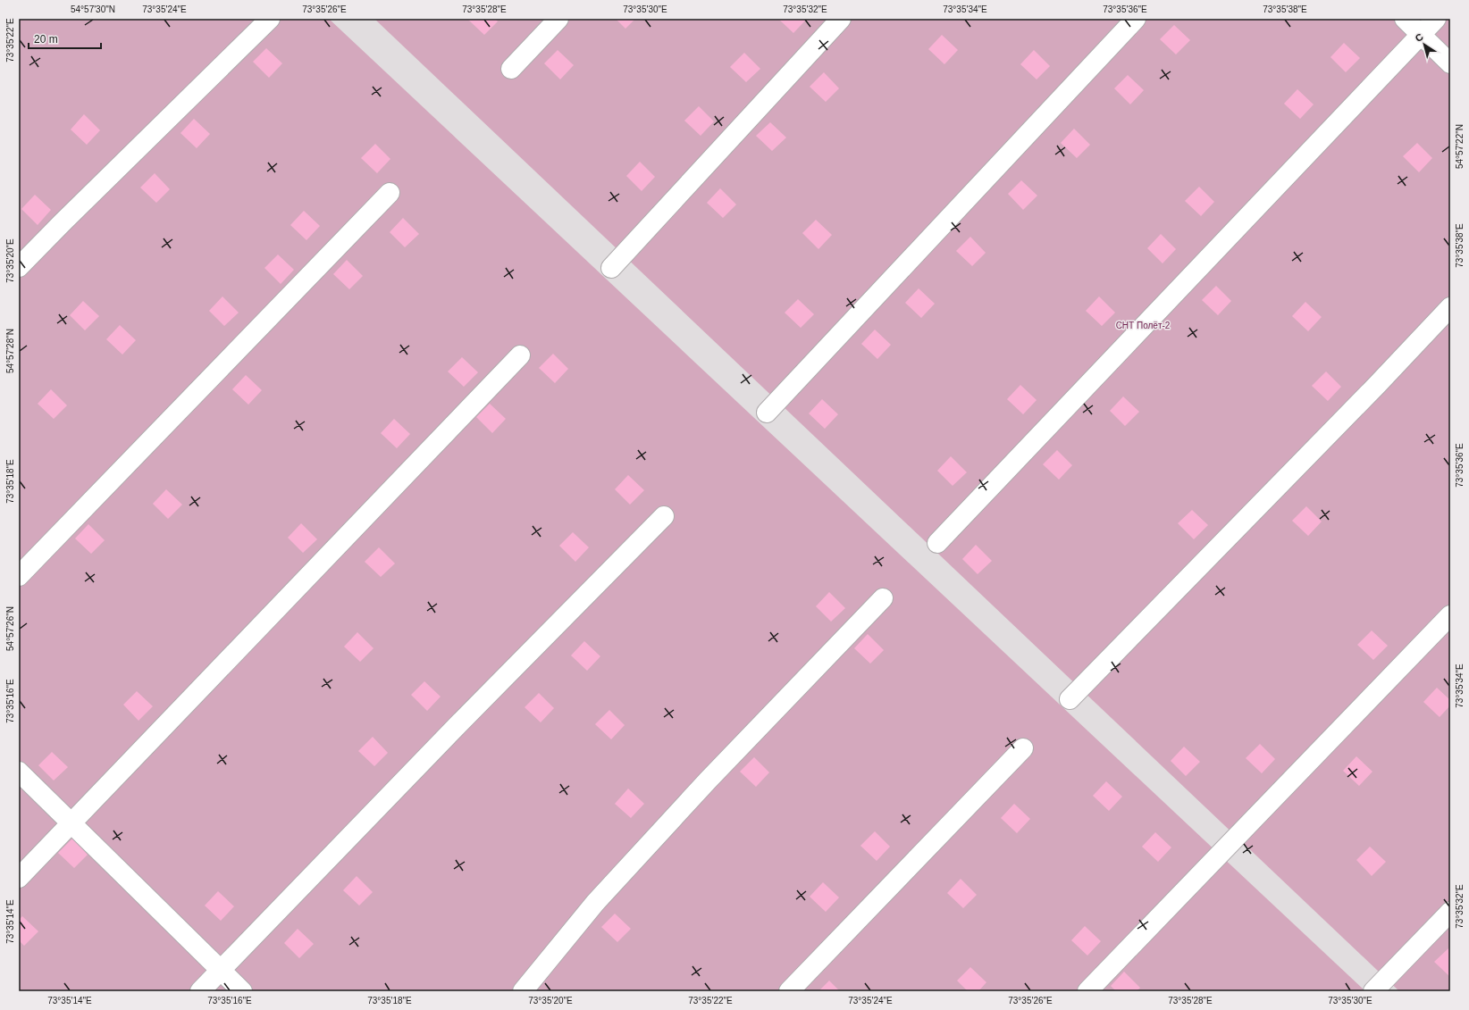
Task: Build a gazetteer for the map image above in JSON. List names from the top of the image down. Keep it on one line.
{"parks":["СНТ Полёт-2"],"scale_bar":"20 m","north":"top left","coordinates":["54°57'30\"N","73°35'24\"E","73°35'26\"E","73°35'28\"E","73°35'30\"E","73°35'32\"E","73°35'34\"E","73°35'36\"E","73°35'38\"E","73°35'22\"E","54°57'22\"N","73°35'20\"E","54°57'28\"N","73°35'18\"E","54°57'26\"N","73°35'16\"E","73°35'14\"E"]}
